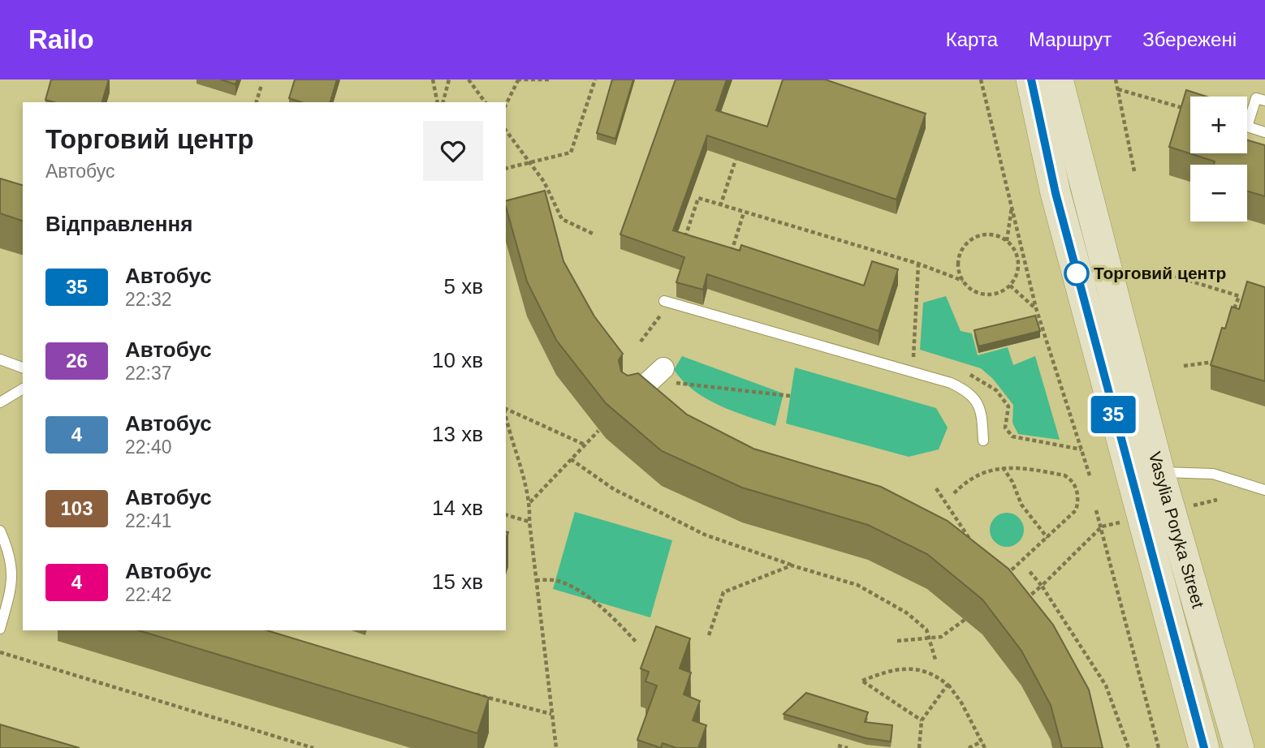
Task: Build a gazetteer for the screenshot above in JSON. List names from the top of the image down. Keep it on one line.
{"streets":{"street":["Vasylia Poryka Street"]},"places":["Торговий центр"],"lines":["bus line 35"],"page":{"header":"Railo","nav":["Карта","Маршрут","Збережені"],"on_map":"35","map_buttons":["+","−"],"heading":[["Торговий центр","Автобус"],"Відправлення"],"list":[{"mark":"35","name":"Автобус","note":"22:32","value":"5 хв"},{"mark":"26","name":"Автобус","note":"22:37","value":"10 хв"},{"mark":"4","name":"Автобус","note":"22:40","value":"13 хв"},{"mark":"103","name":"Автобус","note":"22:41","value":"14 хв"},{"mark":"4","name":"Автобус","note":"22:42","value":"15 хв"}]}}
